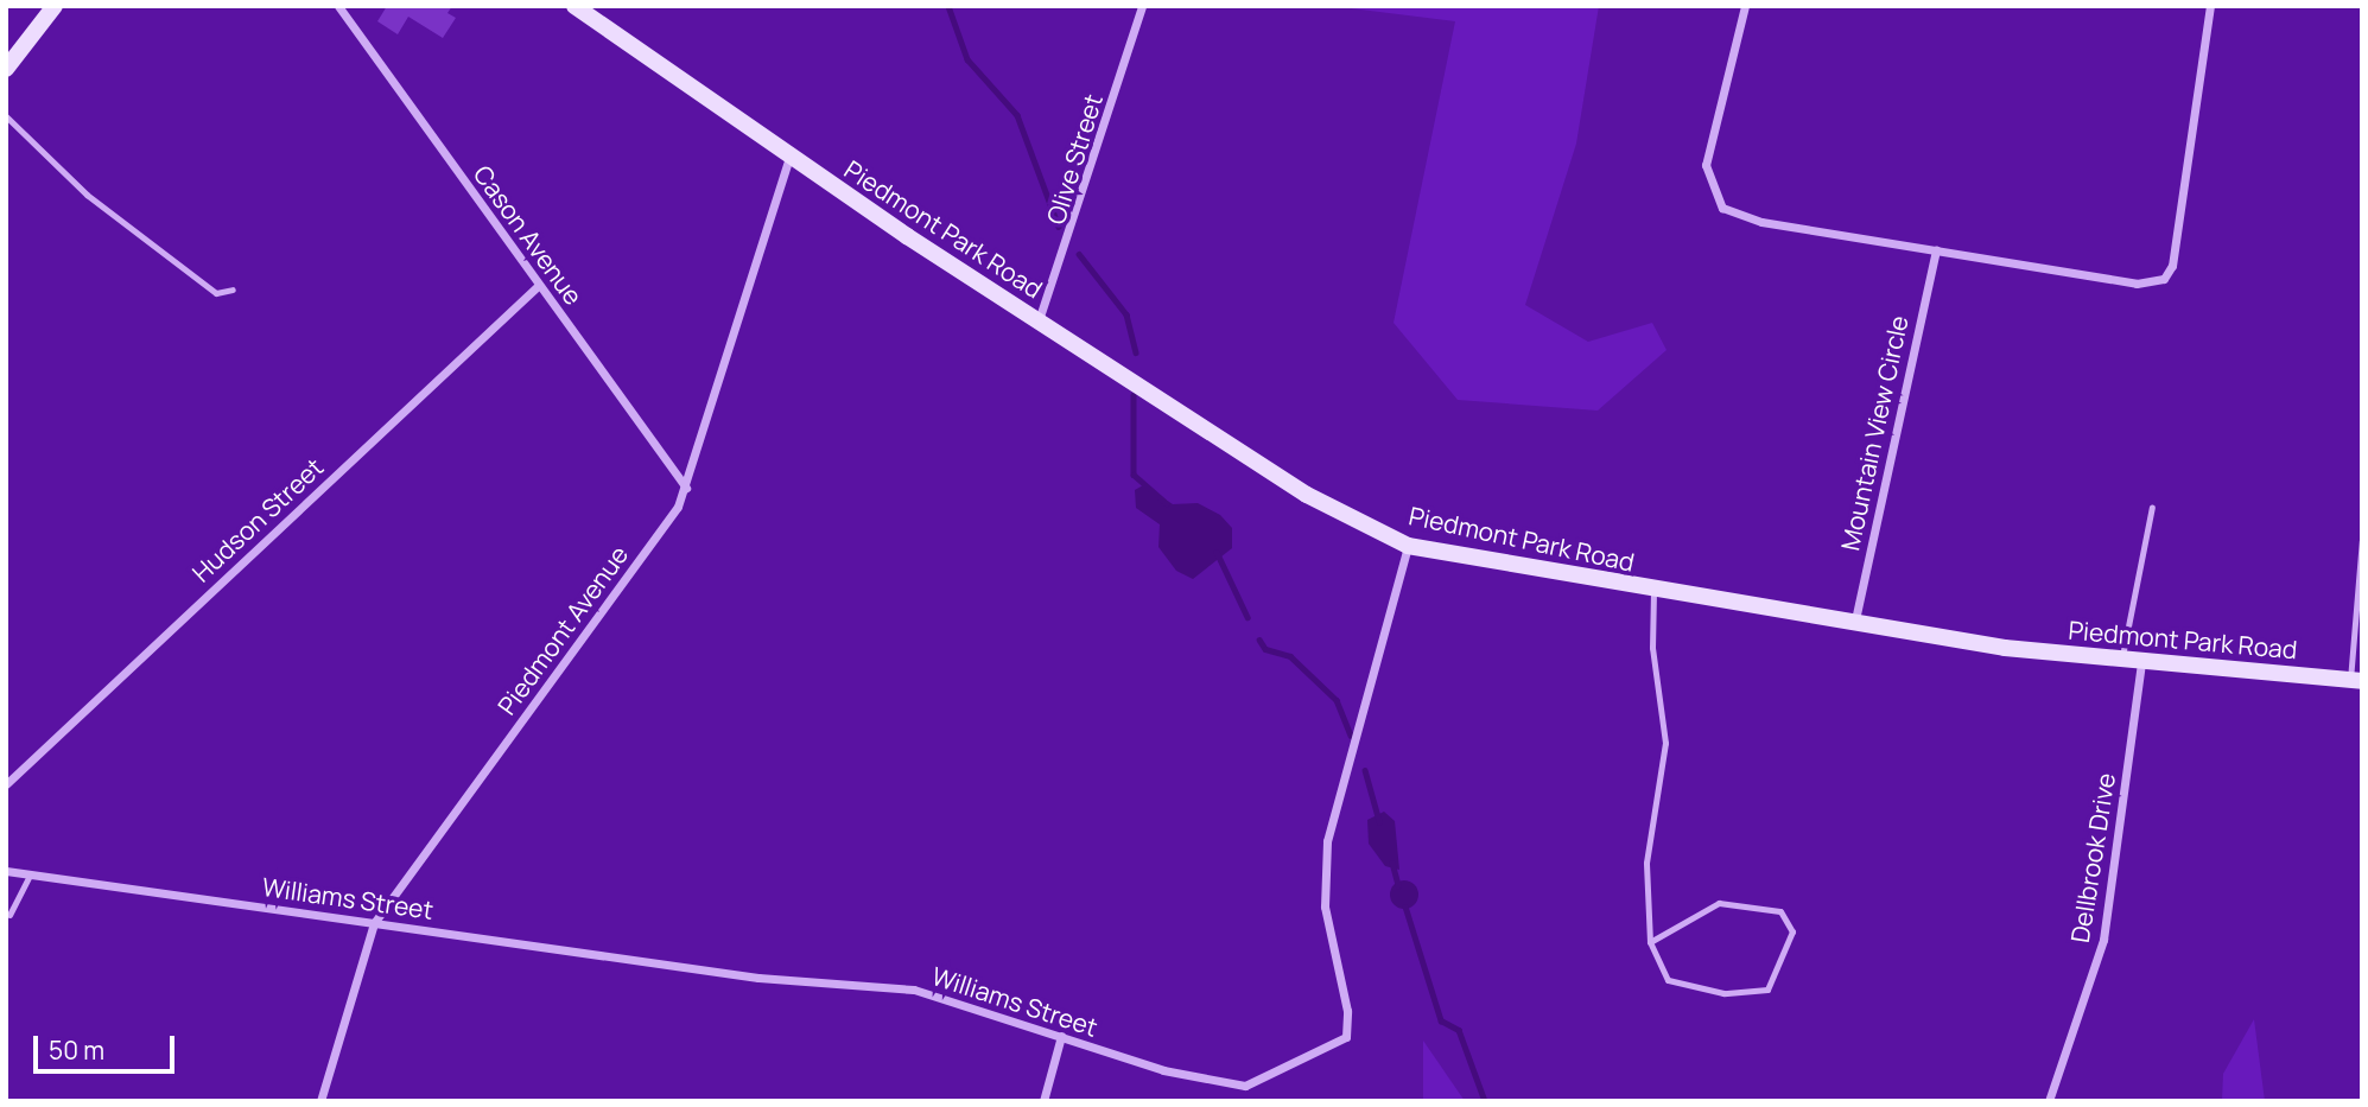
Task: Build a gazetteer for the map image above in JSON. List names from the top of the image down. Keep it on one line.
{"streets":{"street":["Olive Street","Piedmont Park Road","Cason Avenue","Mountain View Circle","Hudson Street","Piedmont Avenue","Dellbrook Drive","Williams Street"]},"crossings":[["Olive Street","Piedmont Park Road"],["Piedmont Park Road","Mountain View Circle"],["Piedmont Park Road","Piedmont Avenue"],["Piedmont Park Road","Dellbrook Drive"],["Piedmont Park Road","Williams Street"],["Cason Avenue","Hudson Street"],["Cason Avenue","Piedmont Avenue"],["Piedmont Avenue","Williams Street"]],"scale_bar":"50 m"}
